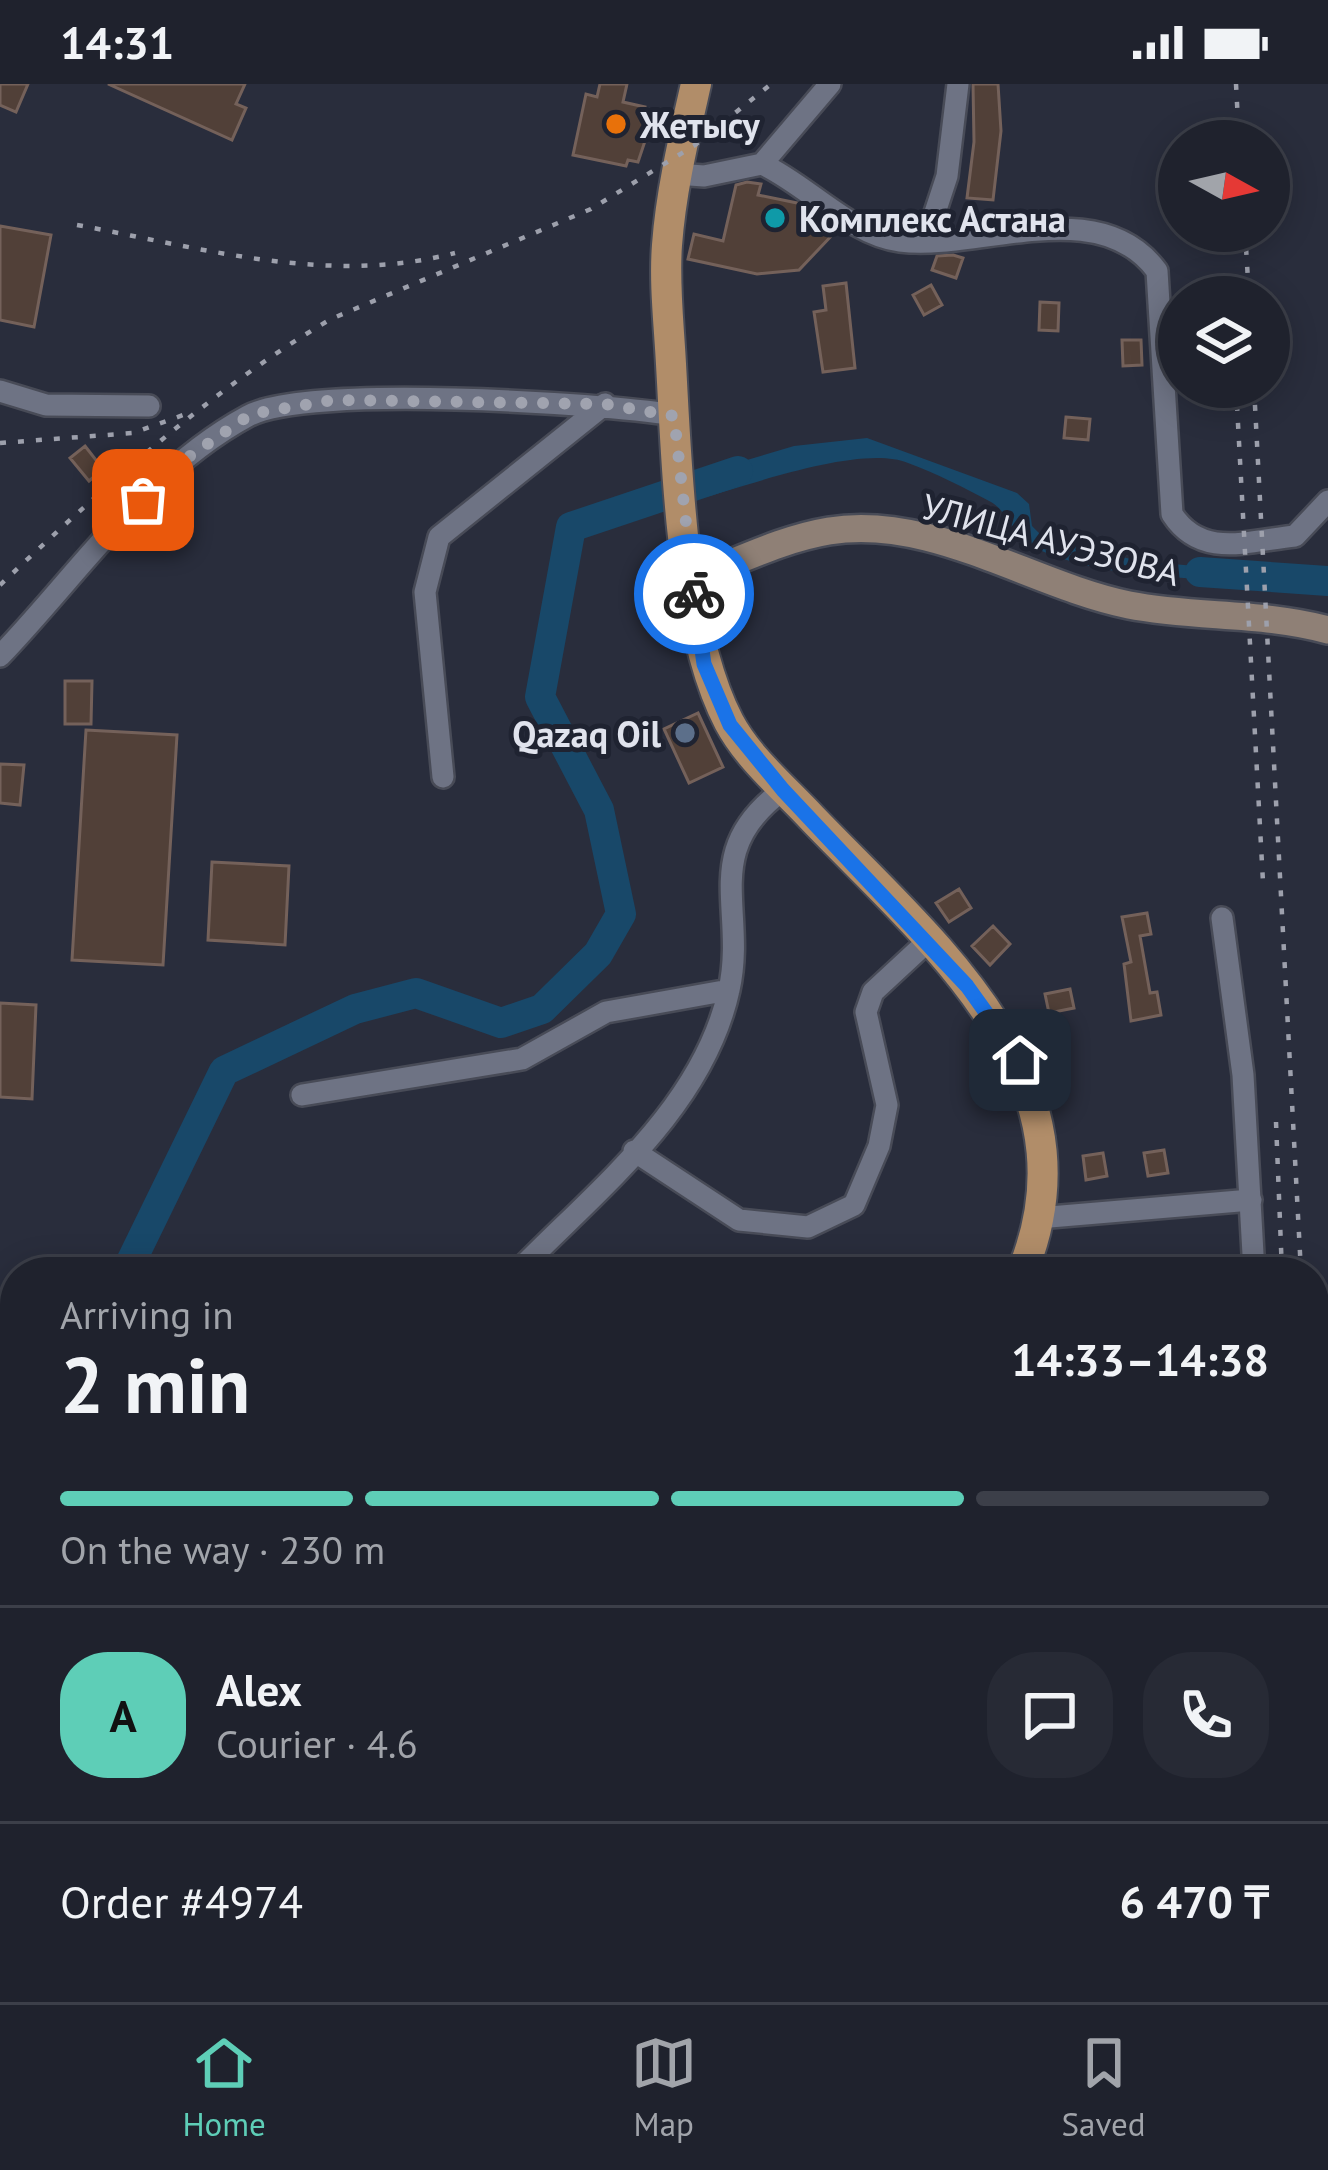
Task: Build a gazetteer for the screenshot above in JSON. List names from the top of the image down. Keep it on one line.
{"streets":{"main road":["УЛИЦА АУЭЗОВА"]},"places":["Жетысу","Комплекс Астана","Qazaq Oil"],"north":"right","page":{"status":"14:31","heading":["2 min","Arriving in","14:33–14:38"],"panel":["Alex","Courier · 4.6","Order #4974","6 470 ₸"],"bar":"On the way · 230 m","round":"A","tabs":["Home","Map","Saved"]}}
